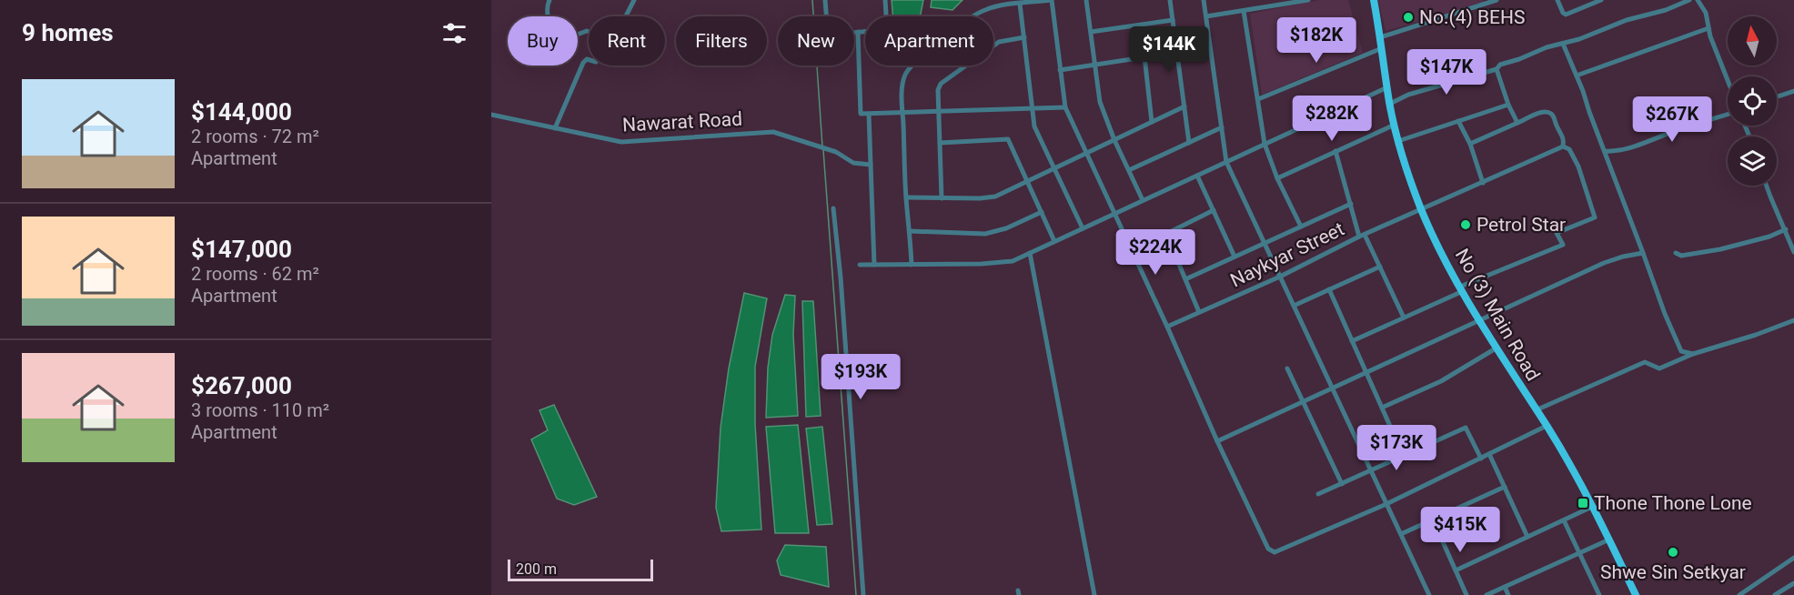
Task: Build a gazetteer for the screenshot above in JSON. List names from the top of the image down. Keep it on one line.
{"streets":{"main road":["No (3) Main Road"],"street":["Nawarat Road","Naykyar Street"]},"crossings":[["Naykyar Street","No (3) Main Road"]],"places":{"other":["No.(4) BEHS","Petrol Star","Shwe Sin Setkyar"],"transit":["Thone Thone Lone"]},"scale_bar":"200 m","north":"top","page":{"heading":"9 homes","chip":["Buy","Rent","Filters","New","Apartment"],"price":["$182K","$144K","$147K","$282K","$267K","$224K","$193K","$173K","$415K"],"list":[{"name":"$144,000","note":"2 rooms · 72 m² · Apartment"},{"name":"$147,000","note":"2 rooms · 62 m² · Apartment"},{"name":"$267,000","note":"3 rooms · 110 m² · Apartment"}],"scale":"200 m"}}
